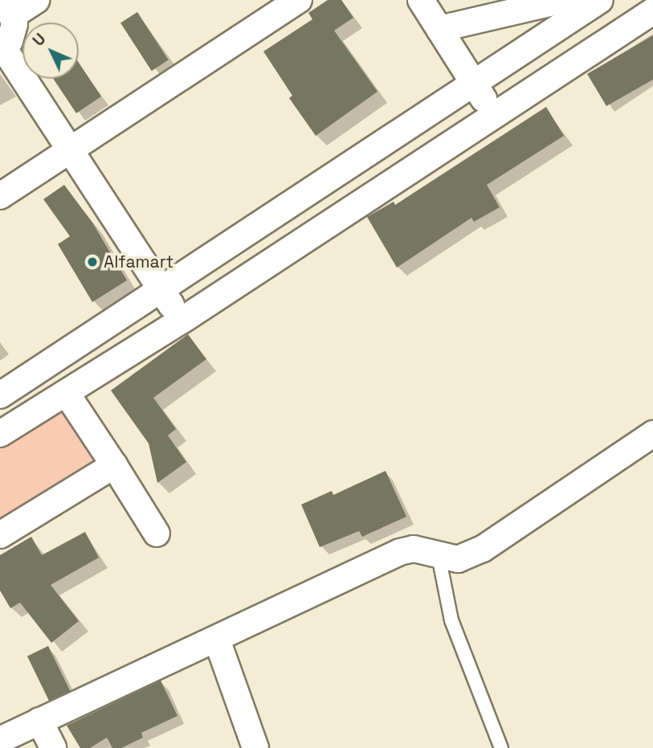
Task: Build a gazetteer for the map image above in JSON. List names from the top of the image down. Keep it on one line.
{"places":["Alfamart"],"north":"top left"}
